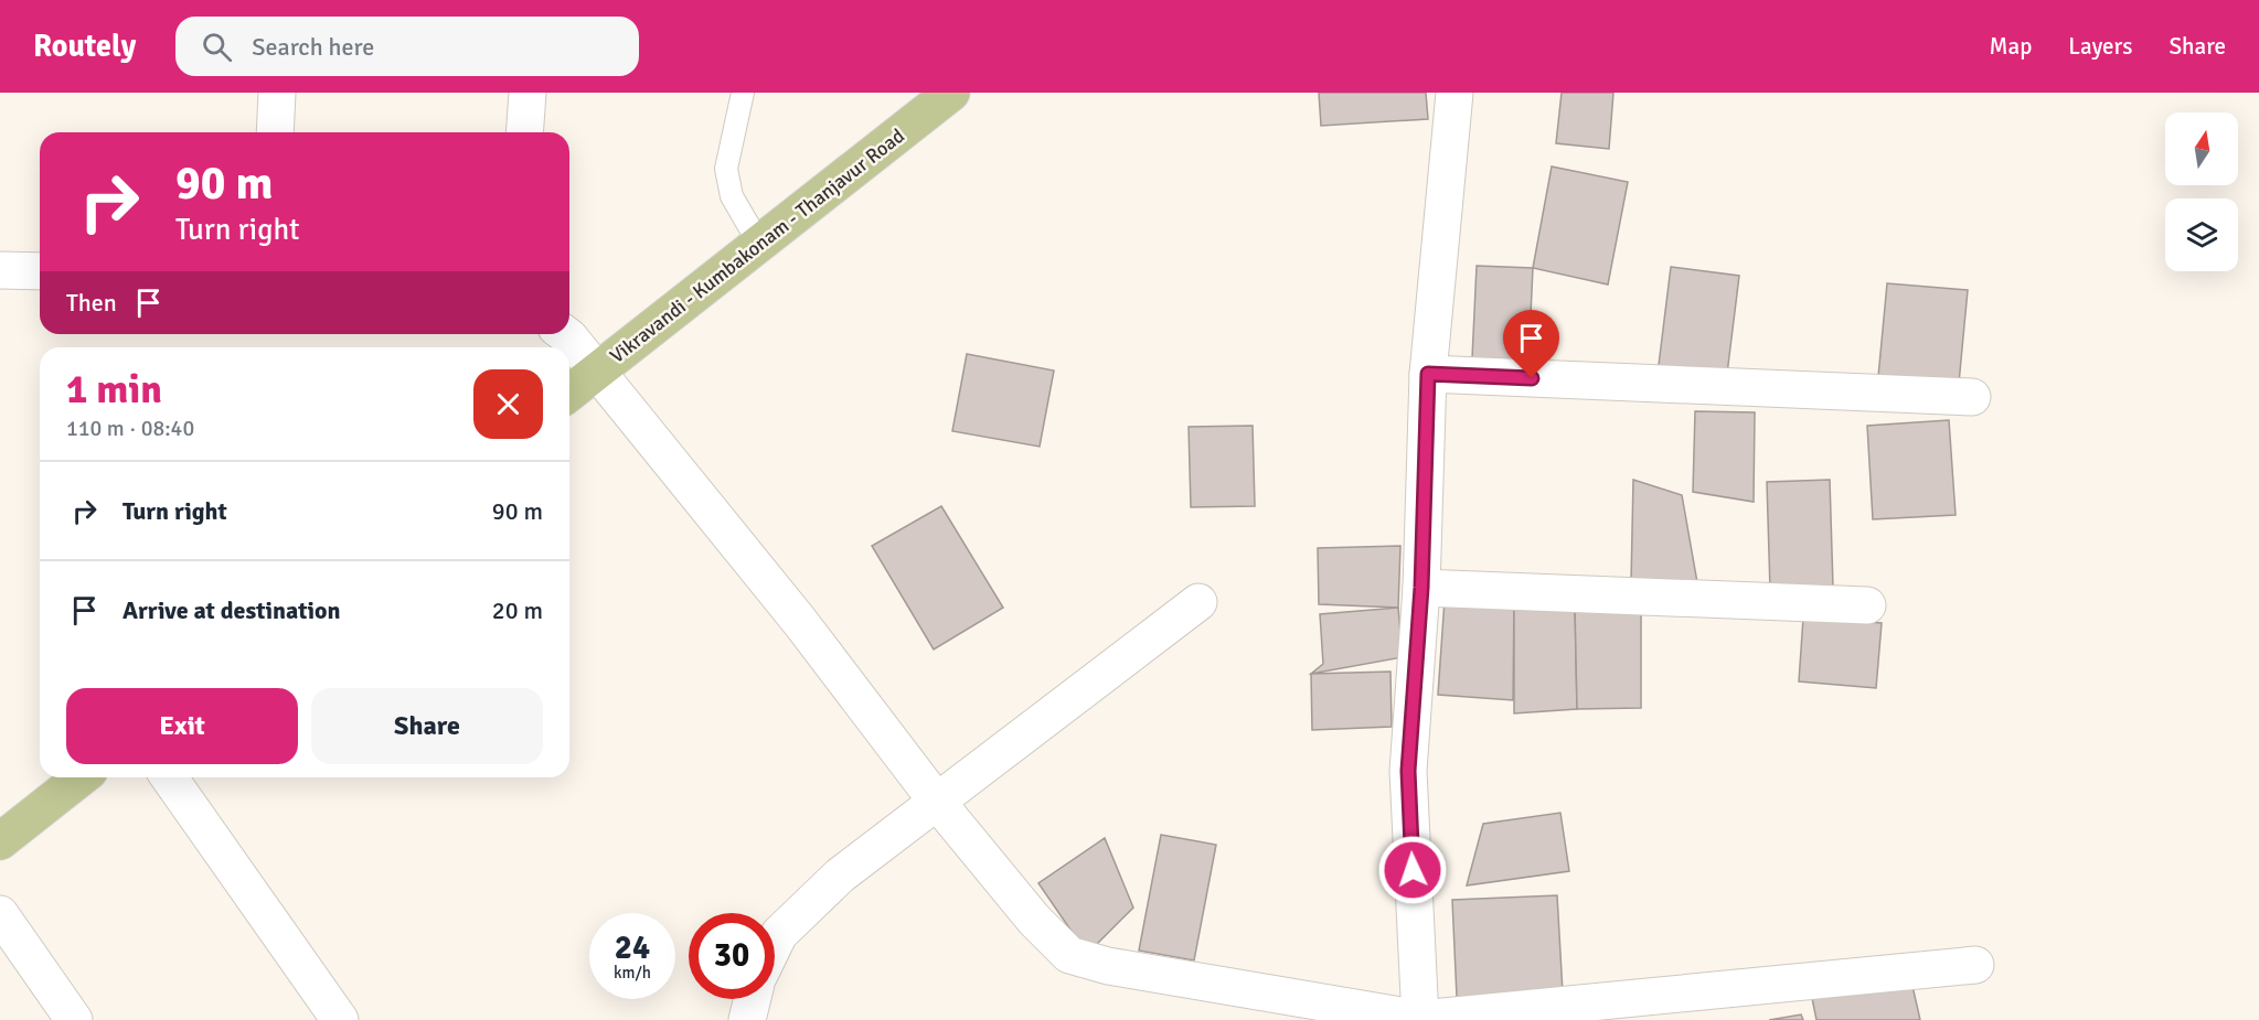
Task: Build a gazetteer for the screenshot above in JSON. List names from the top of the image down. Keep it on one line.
{"streets":{"main road":["Vikravandi - Kumbakonam - Thanjavur Road"]},"north":"top","page":{"header":"Routely","search":"Search here","nav":["Map","Layers","Share"],"turn":["90 m","Turn right"],"then":"Then","heading":["1 min","110 m · 08:40"],"list":[{"name":"Turn right","value":"90 m"},{"name":"Arrive at destination","value":"20 m"}],"buttons":["Exit","Share"],"speed":"24 km/h","limit":"30"}}
